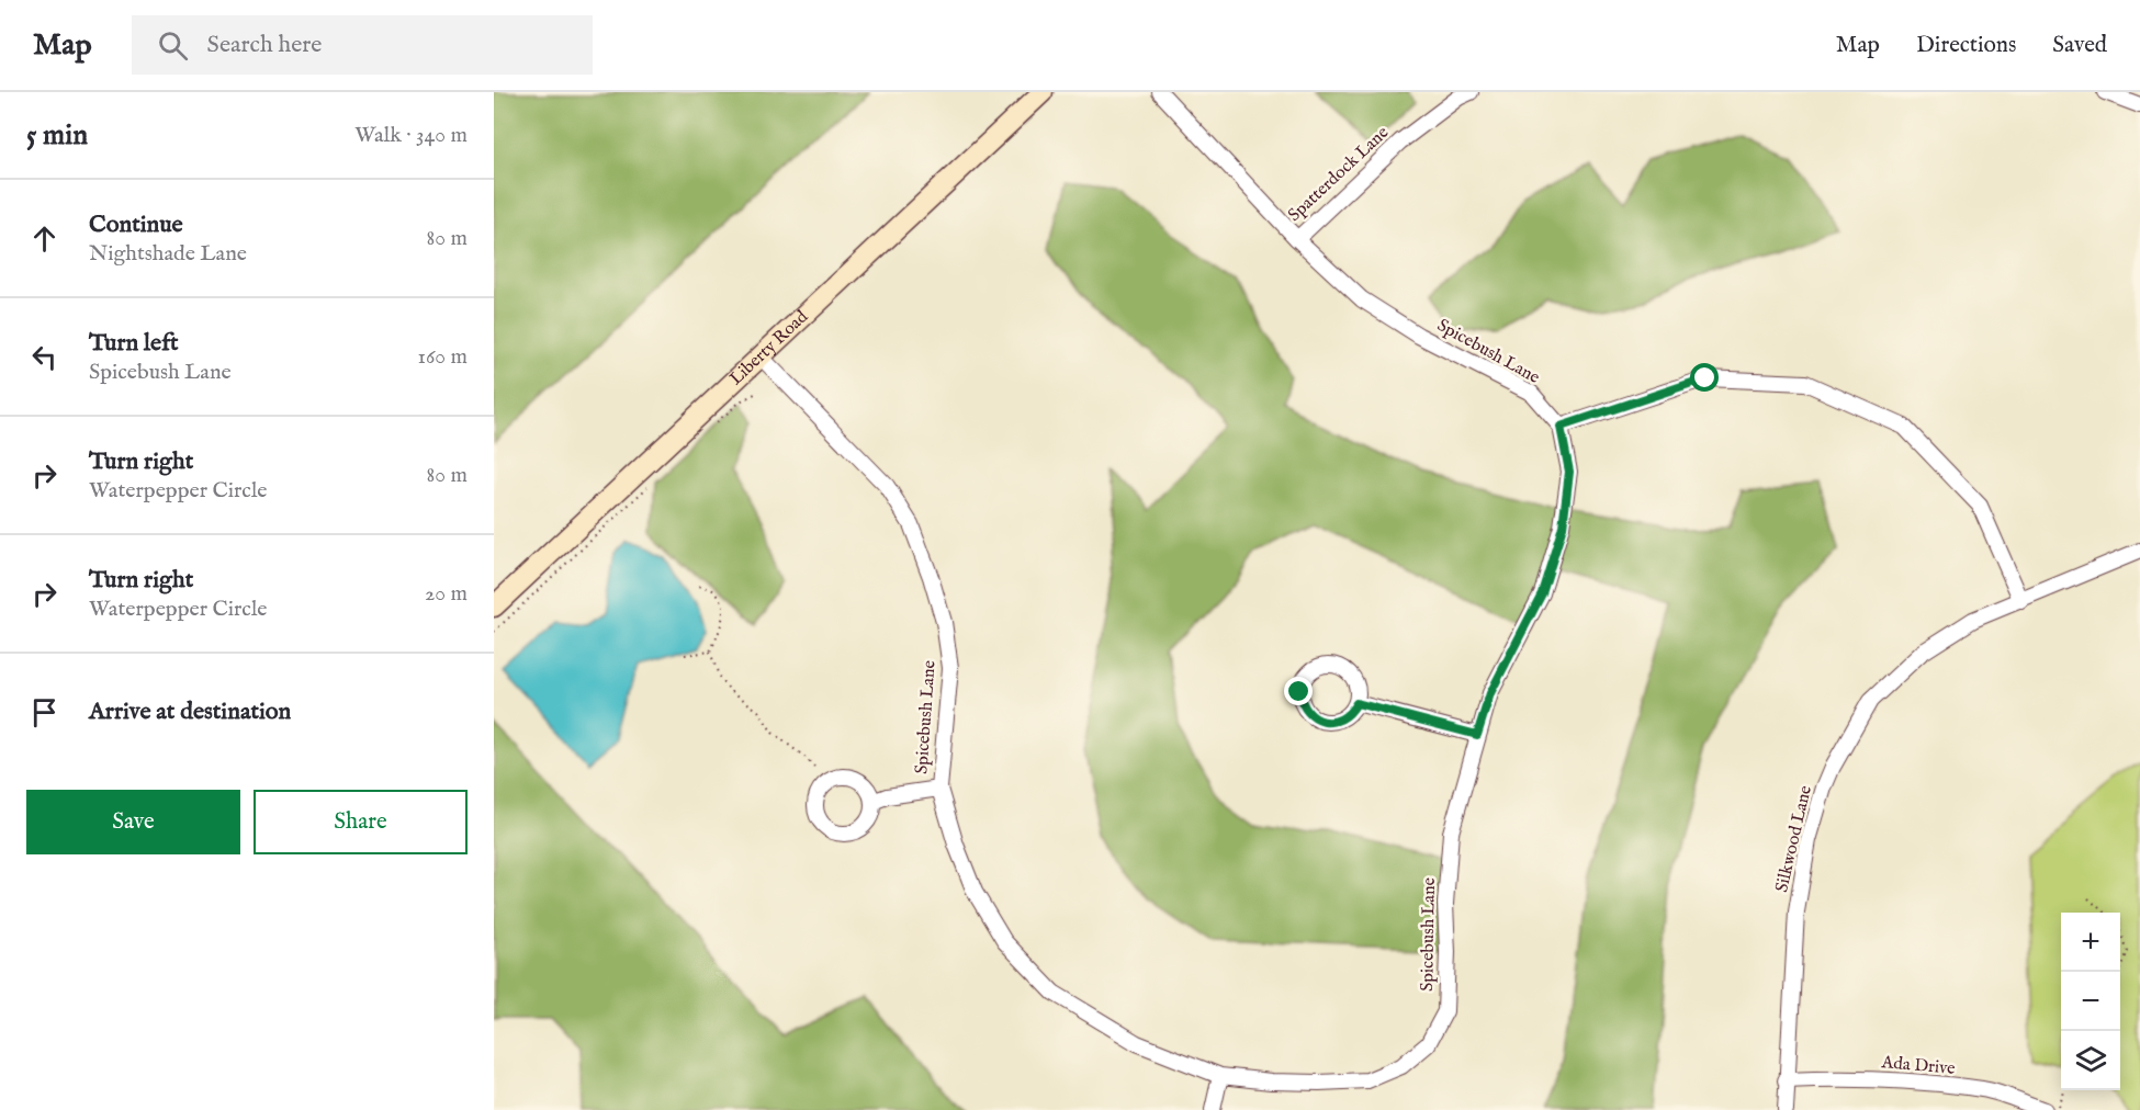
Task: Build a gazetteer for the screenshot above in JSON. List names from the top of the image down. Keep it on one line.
{"streets":{"street":["Spatterdock Lane","Liberty Road","Spicebush Lane","Silkwood Lane","Ada Drive"]},"crossings":[["Spatterdock Lane","Spicebush Lane"],["Liberty Road","Spicebush Lane"],["Silkwood Lane","Ada Drive"]],"page":{"header":"Map","search":"Search here","nav":["Map","Directions","Saved"],"heading":["5 min","Walk · 340 m"],"list":[["Continue","Nightshade Lane","80 m"],["Turn left","Spicebush Lane","160 m"],["Turn right","Waterpepper Circle","80 m"],["Turn right","Waterpepper Circle","20 m"],"Arrive at destination"],"buttons":["Save","Share"],"map_buttons":["+","−"]}}
